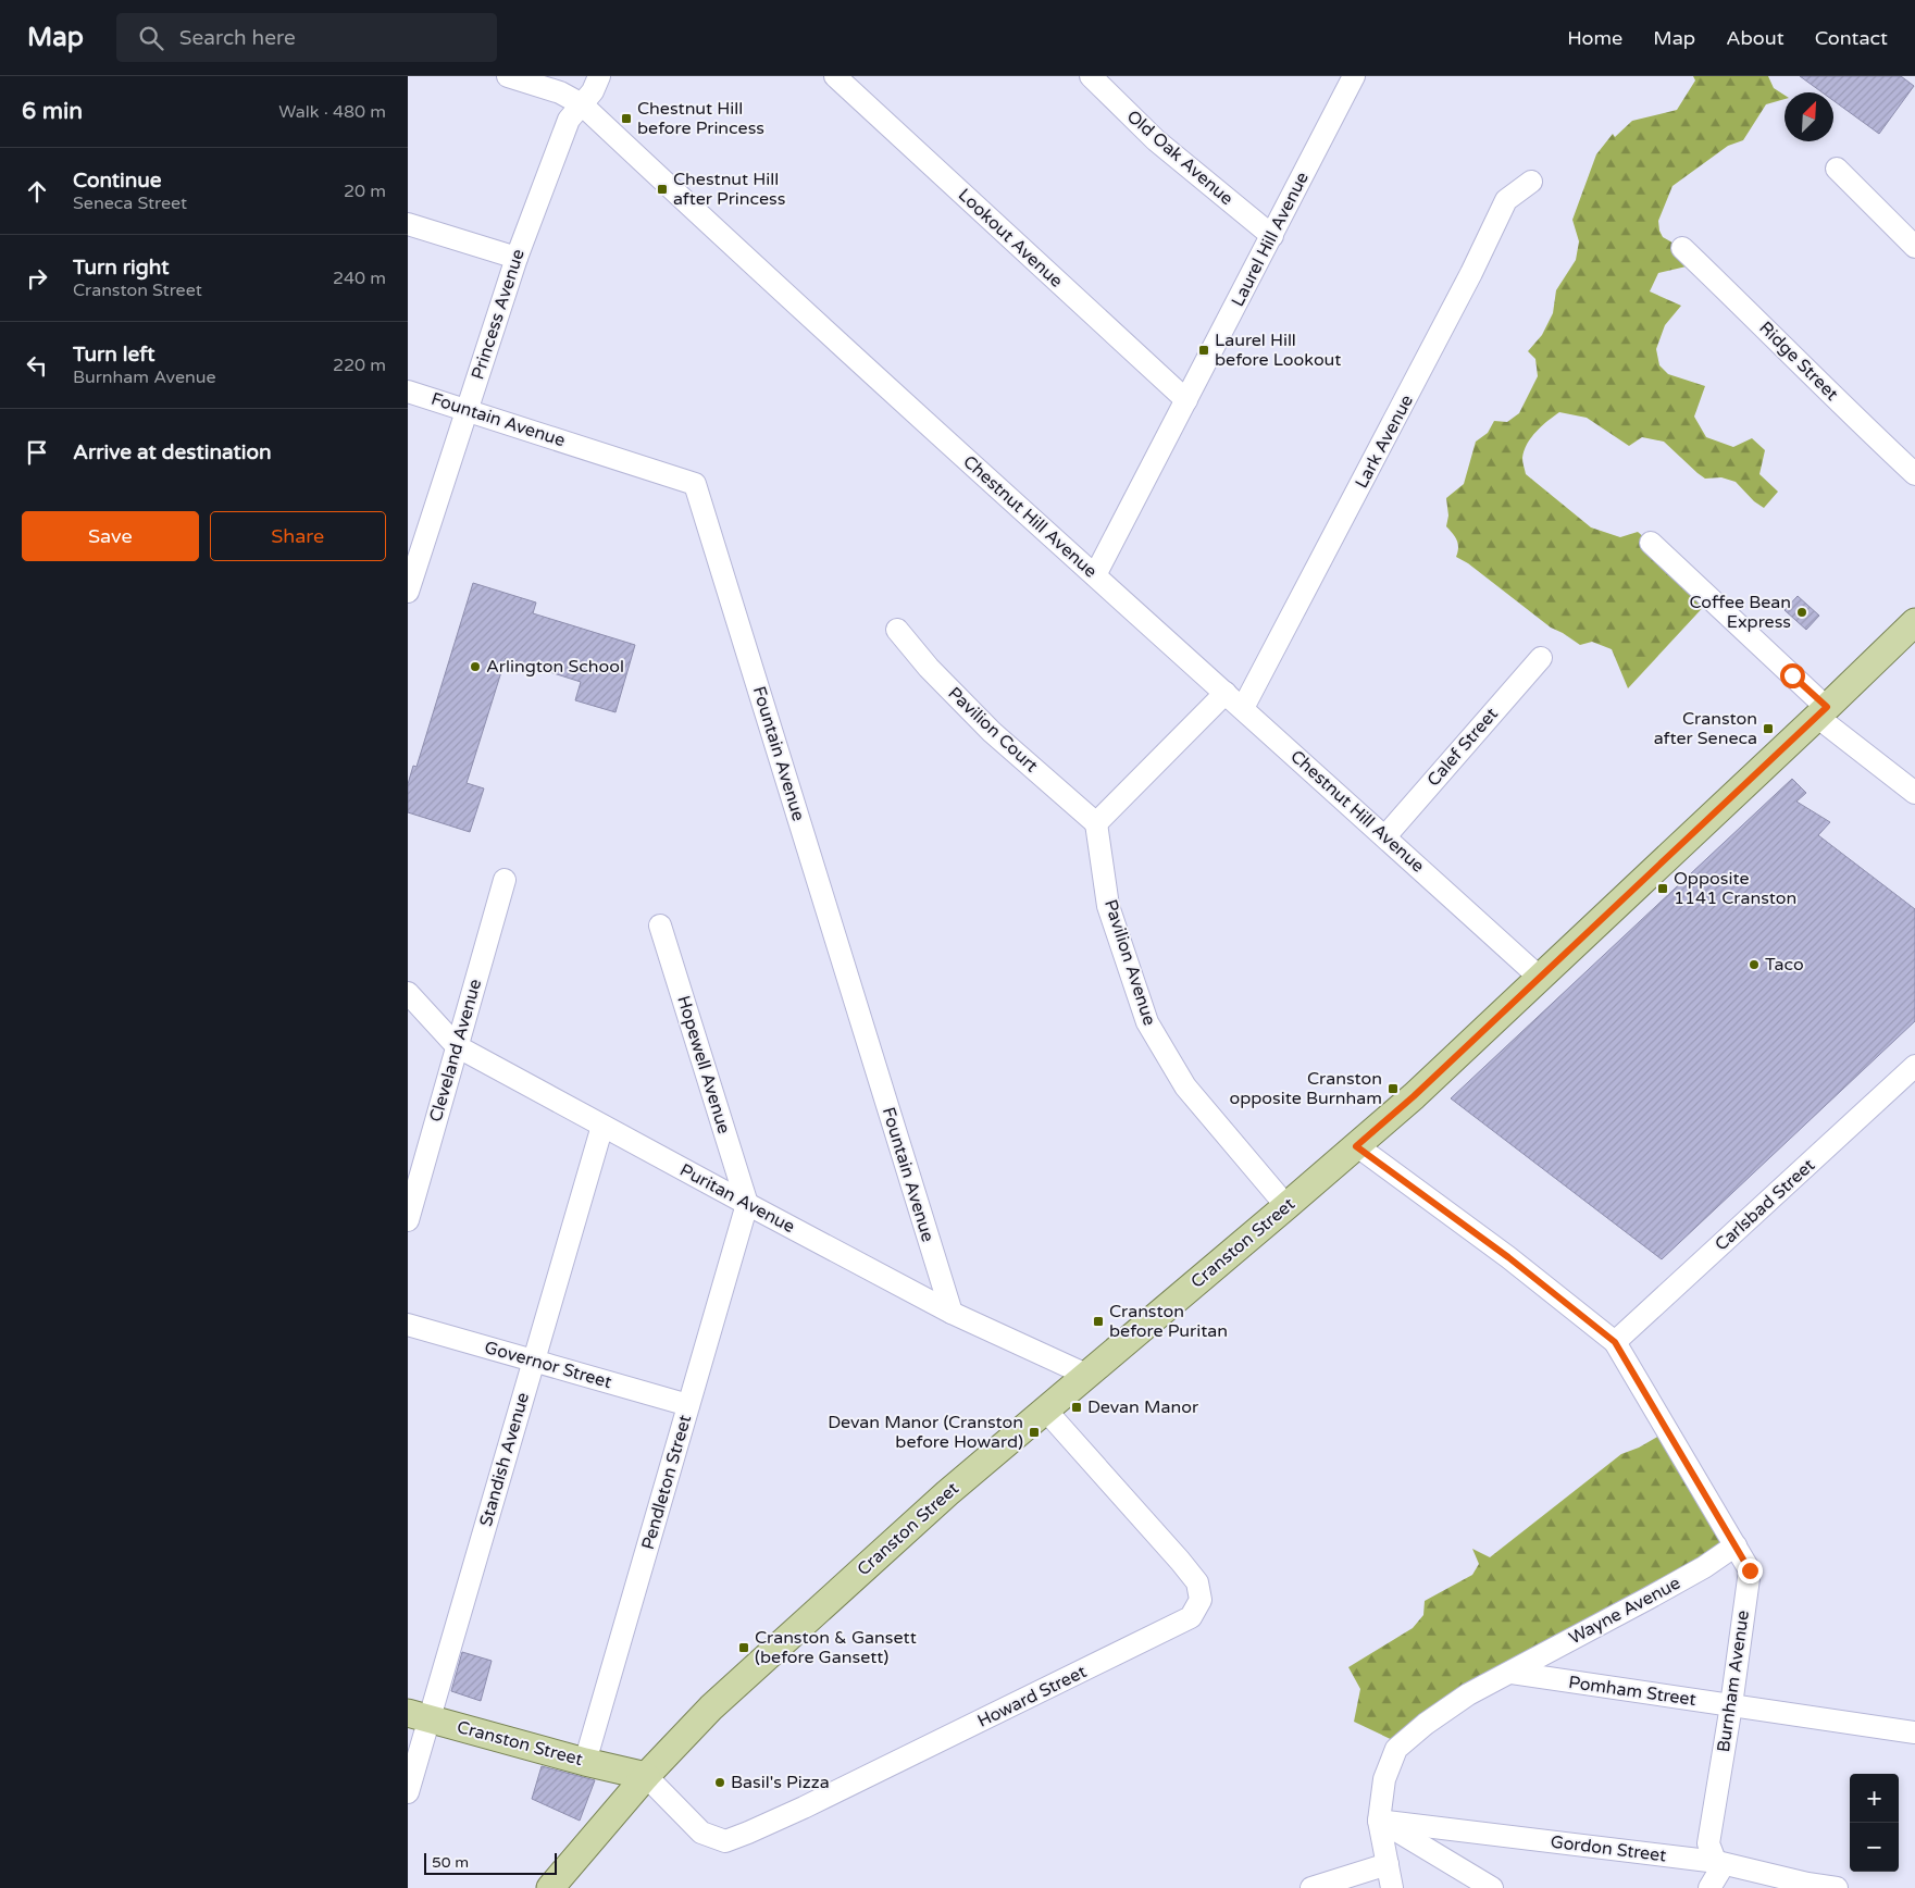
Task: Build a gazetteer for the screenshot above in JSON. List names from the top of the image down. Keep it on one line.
{"streets":{"main road":["Cranston Street"],"street":["Old Oak Avenue","Lookout Avenue","Laurel Hill Avenue","Princess Avenue","Ridge Street","Fountain Avenue","Lark Avenue","Chestnut Hill Avenue","Pavilion Court","Calef Street","Pavilion Avenue","Cleveland Avenue","Hopewell Avenue","Puritan Avenue","Carlsbad Street","Governor Street","Standish Avenue","Pendleton Street","Wayne Avenue","Burnham Avenue","Pomham Street","Howard Street","Gordon Street"]},"crossings":[["Old Oak Avenue","Laurel Hill Avenue"],["Lookout Avenue","Laurel Hill Avenue"],["Laurel Hill Avenue","Chestnut Hill Avenue"],["Princess Avenue","Fountain Avenue"],["Princess Avenue","Chestnut Hill Avenue"],["Fountain Avenue","Puritan Avenue"],["Lark Avenue","Chestnut Hill Avenue"],["Chestnut Hill Avenue","Calef Street"],["Chestnut Hill Avenue","Cranston Street"],["Pavilion Court","Pavilion Avenue"],["Pavilion Avenue","Cranston Street"],["Cleveland Avenue","Puritan Avenue"],["Hopewell Avenue","Puritan Avenue"],["Hopewell Avenue","Pendleton Street"],["Puritan Avenue","Cranston Street"],["Puritan Avenue","Standish Avenue"],["Puritan Avenue","Pendleton Street"],["Carlsbad Street","Burnham Avenue"],["Cranston Street","Standish Avenue"],["Cranston Street","Pendleton Street"],["Cranston Street","Burnham Avenue"],["Cranston Street","Howard Street"],["Governor Street","Standish Avenue"],["Governor Street","Pendleton Street"],["Wayne Avenue","Burnham Avenue"],["Wayne Avenue","Pomham Street"],["Wayne Avenue","Gordon Street"],["Burnham Avenue","Pomham Street"],["Burnham Avenue","Gordon Street"]],"places":{"transit":["Chestnut Hill before Princess","Chestnut Hill after Princess","Laurel Hill before Lookout","Cranston after Seneca","Opposite 1141 Cranston","Cranston opposite Burnham","Cranston before Puritan","Devan Manor","Devan Manor (Cranston before Howard)","Cranston & Gansett (before Gansett)"],"other":["Coffee Bean Express","Arlington School","Taco","Basil's Pizza"]},"scale_bar":"50 m","north":"top right","page":{"header":"Map","search":"Search here","nav":["Home","Map","About","Contact"],"heading":["6 min","Walk · 480 m"],"list":[["Continue","Seneca Street","20 m"],["Turn right","Cranston Street","240 m"],["Turn left","Burnham Avenue","220 m"],"Arrive at destination"],"buttons":["Save","Share"],"map_buttons":["+","−"],"scale":"50 m"}}
